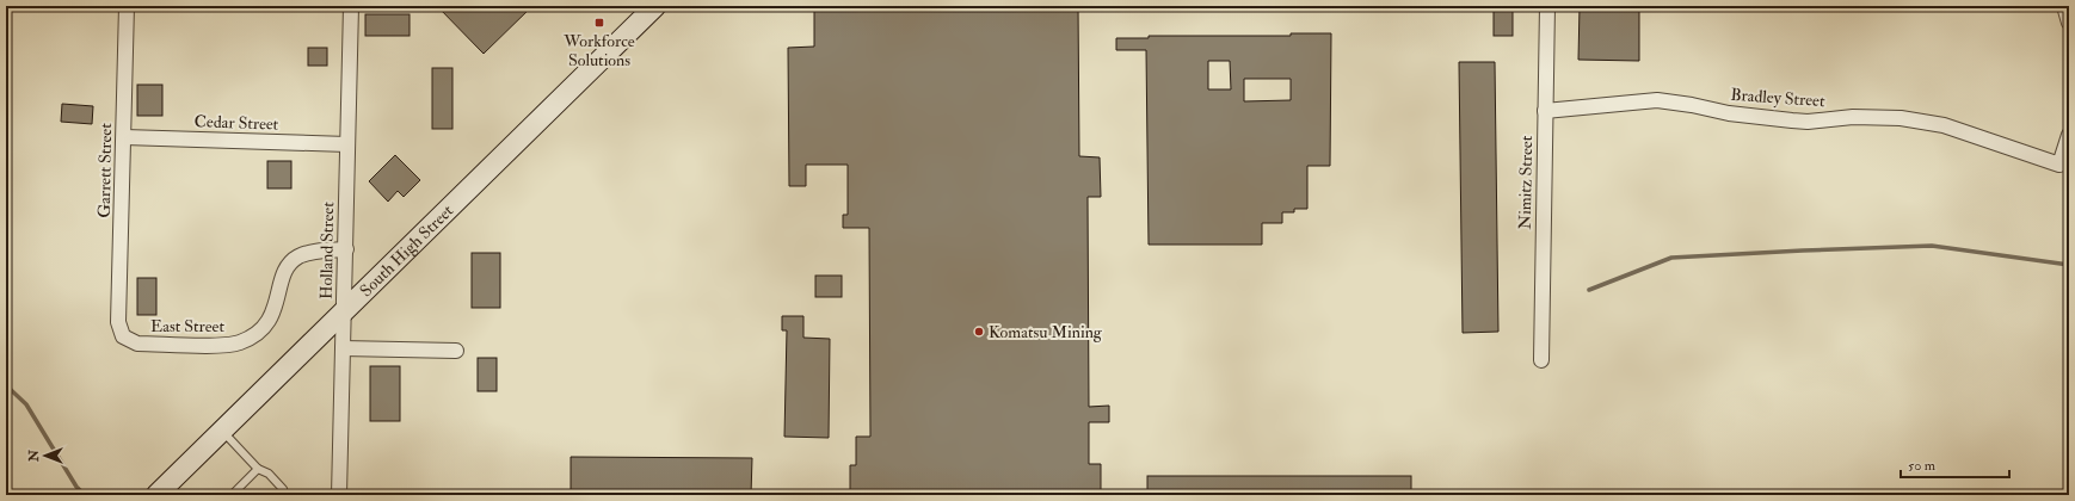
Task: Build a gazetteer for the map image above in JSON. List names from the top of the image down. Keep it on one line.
{"streets":{"main road":["South High Street"],"street":["Bradley Street","Cedar Street","Garrett Street","Nimitz Street","Holland Street","East Street"]},"crossings":[["Bradley Street","Nimitz Street"],["Cedar Street","Garrett Street"],["Cedar Street","Holland Street"],["Garrett Street","East Street"],["Holland Street","South High Street"],["Holland Street","East Street"]],"places":{"transit":["Workforce Solutions"],"other":["Komatsu Mining"]},"scale_bar":"50 m","north":"left"}
